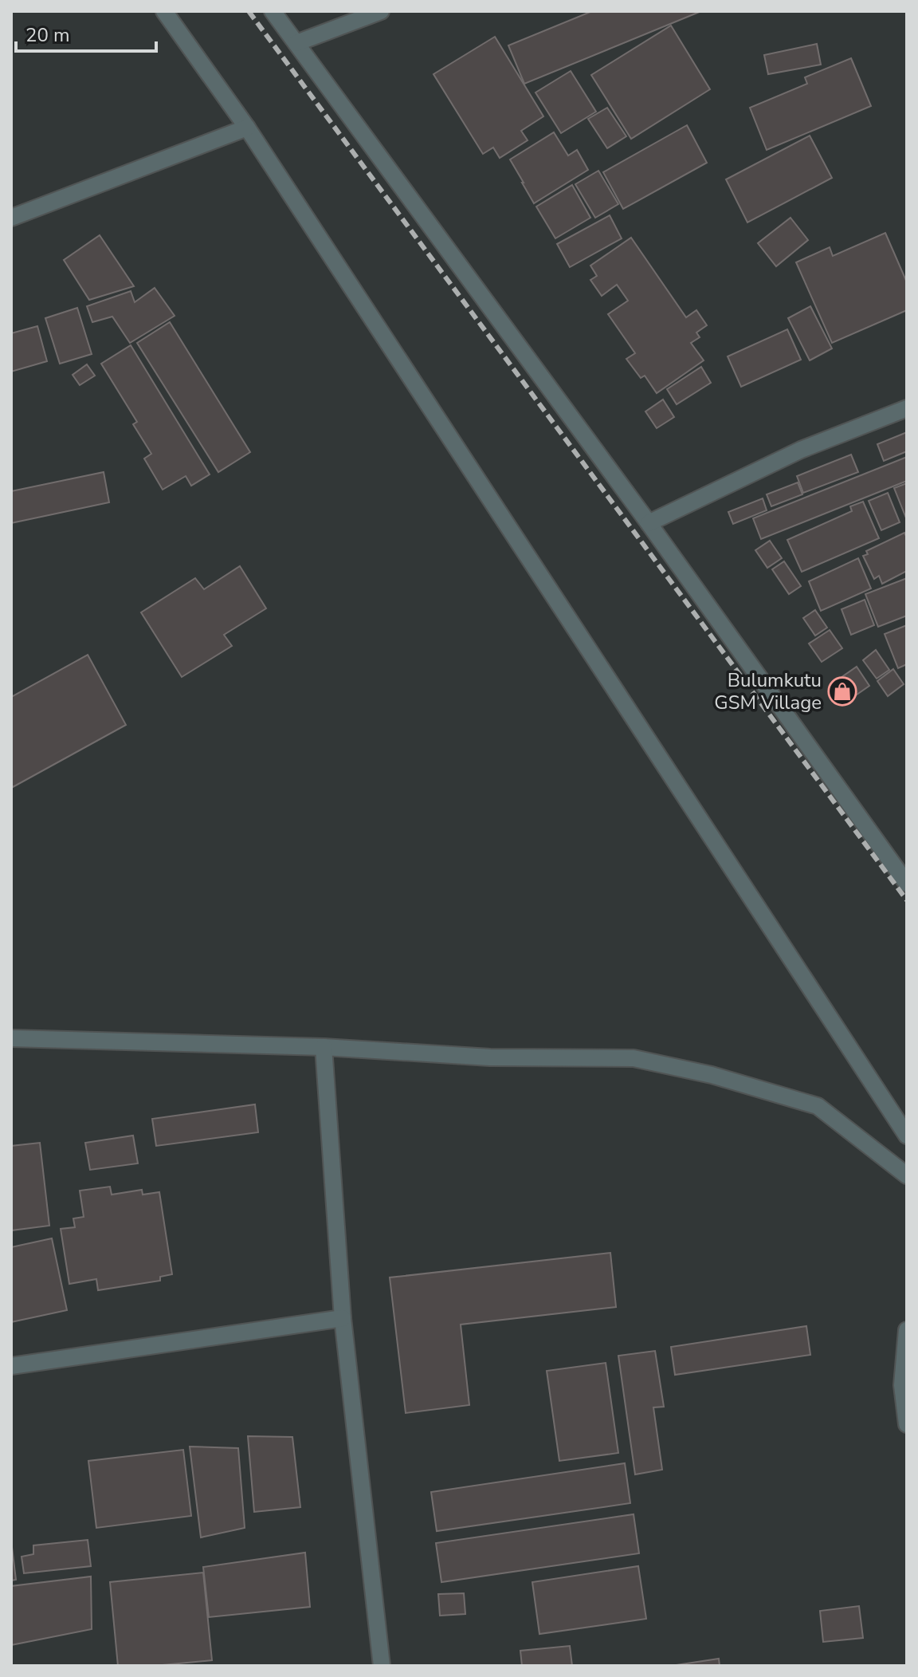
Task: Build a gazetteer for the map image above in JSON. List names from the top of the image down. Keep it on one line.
{"places":{"shop":["Bulumkutu GSM Village"]},"scale_bar":"20 m"}
